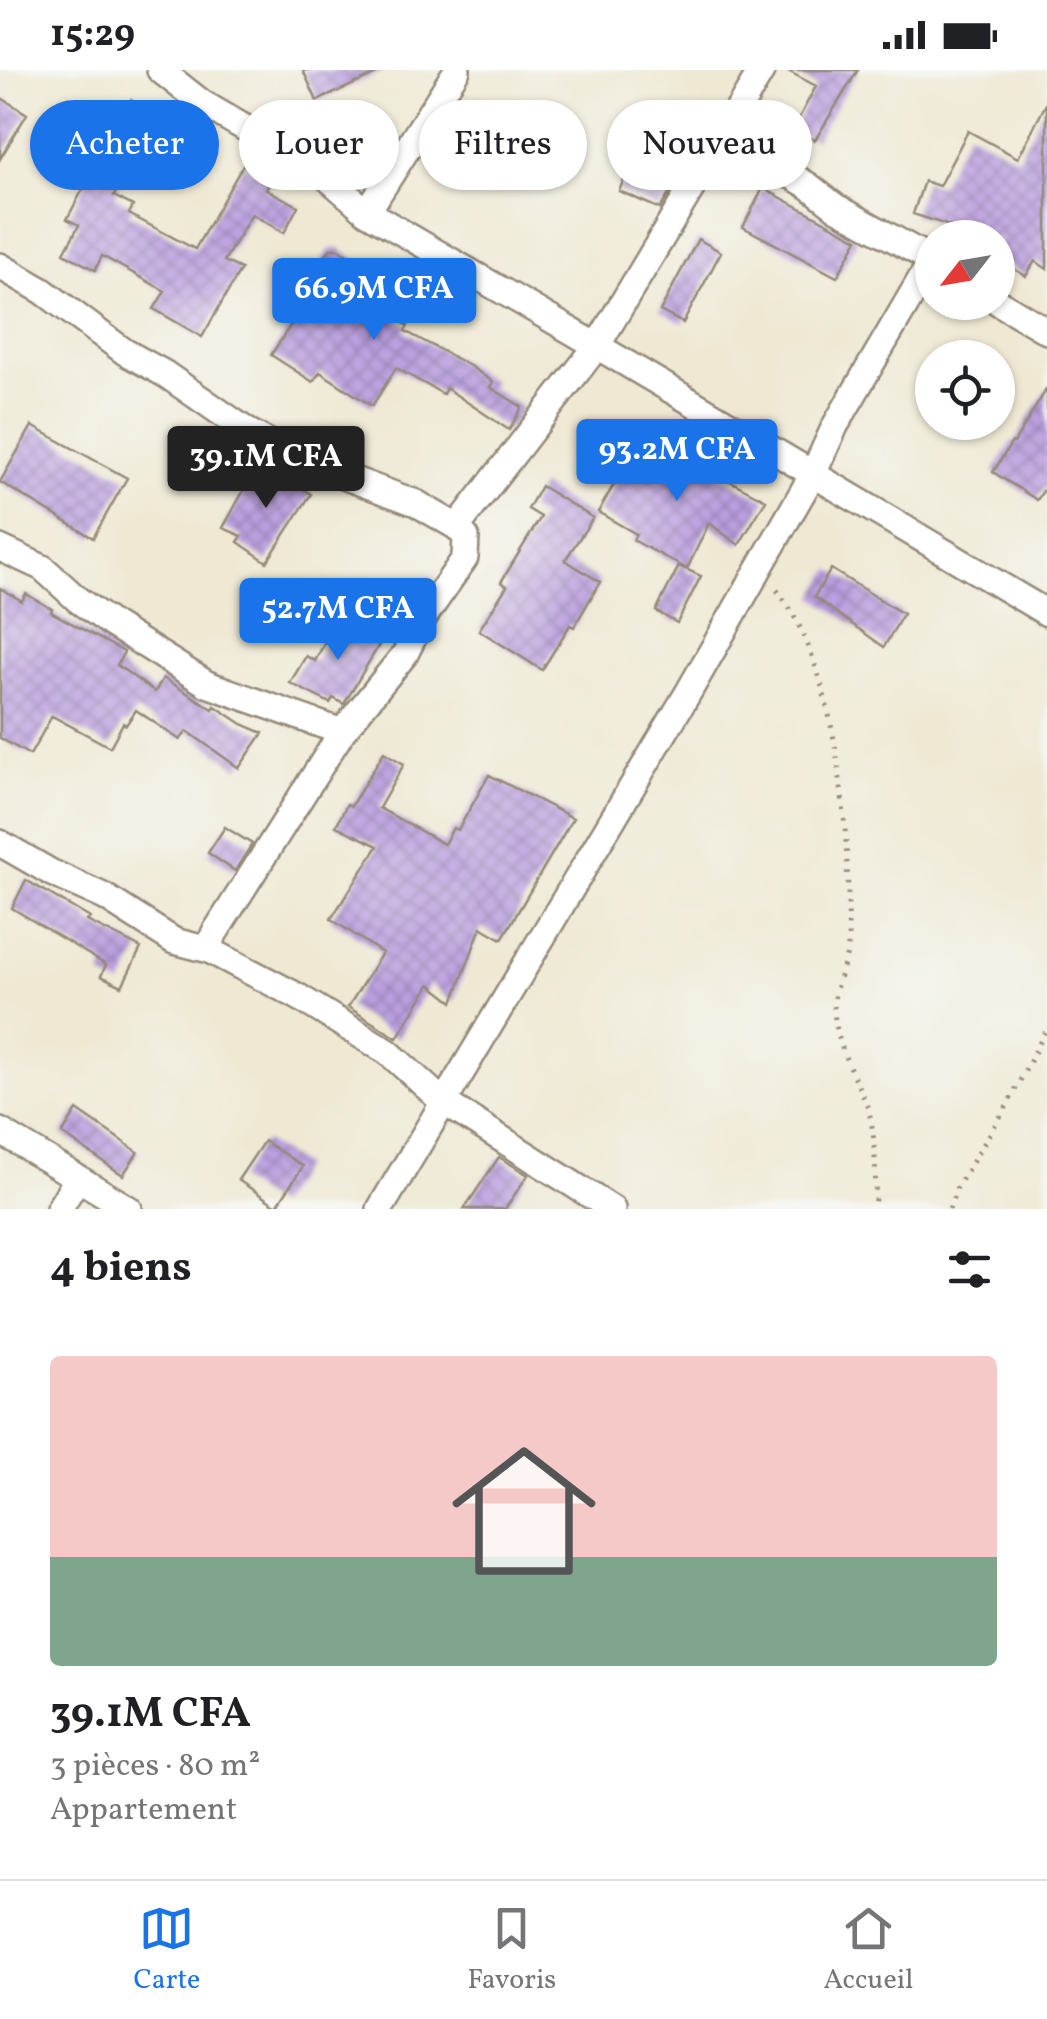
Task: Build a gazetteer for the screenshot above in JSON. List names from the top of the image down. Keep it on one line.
{"north":"bottom left","page":{"status":"15:29","chip":["Acheter","Louer","Filtres","Nouveau"],"price":["66.9M CFA","93.2M CFA","39.1M CFA","52.7M CFA"],"heading":"4 biens","list":[{"name":"39.1M CFA","note":"3 pièces · 80 m² · Appartement"}],"tabs":["Carte","Favoris","Accueil"]}}
